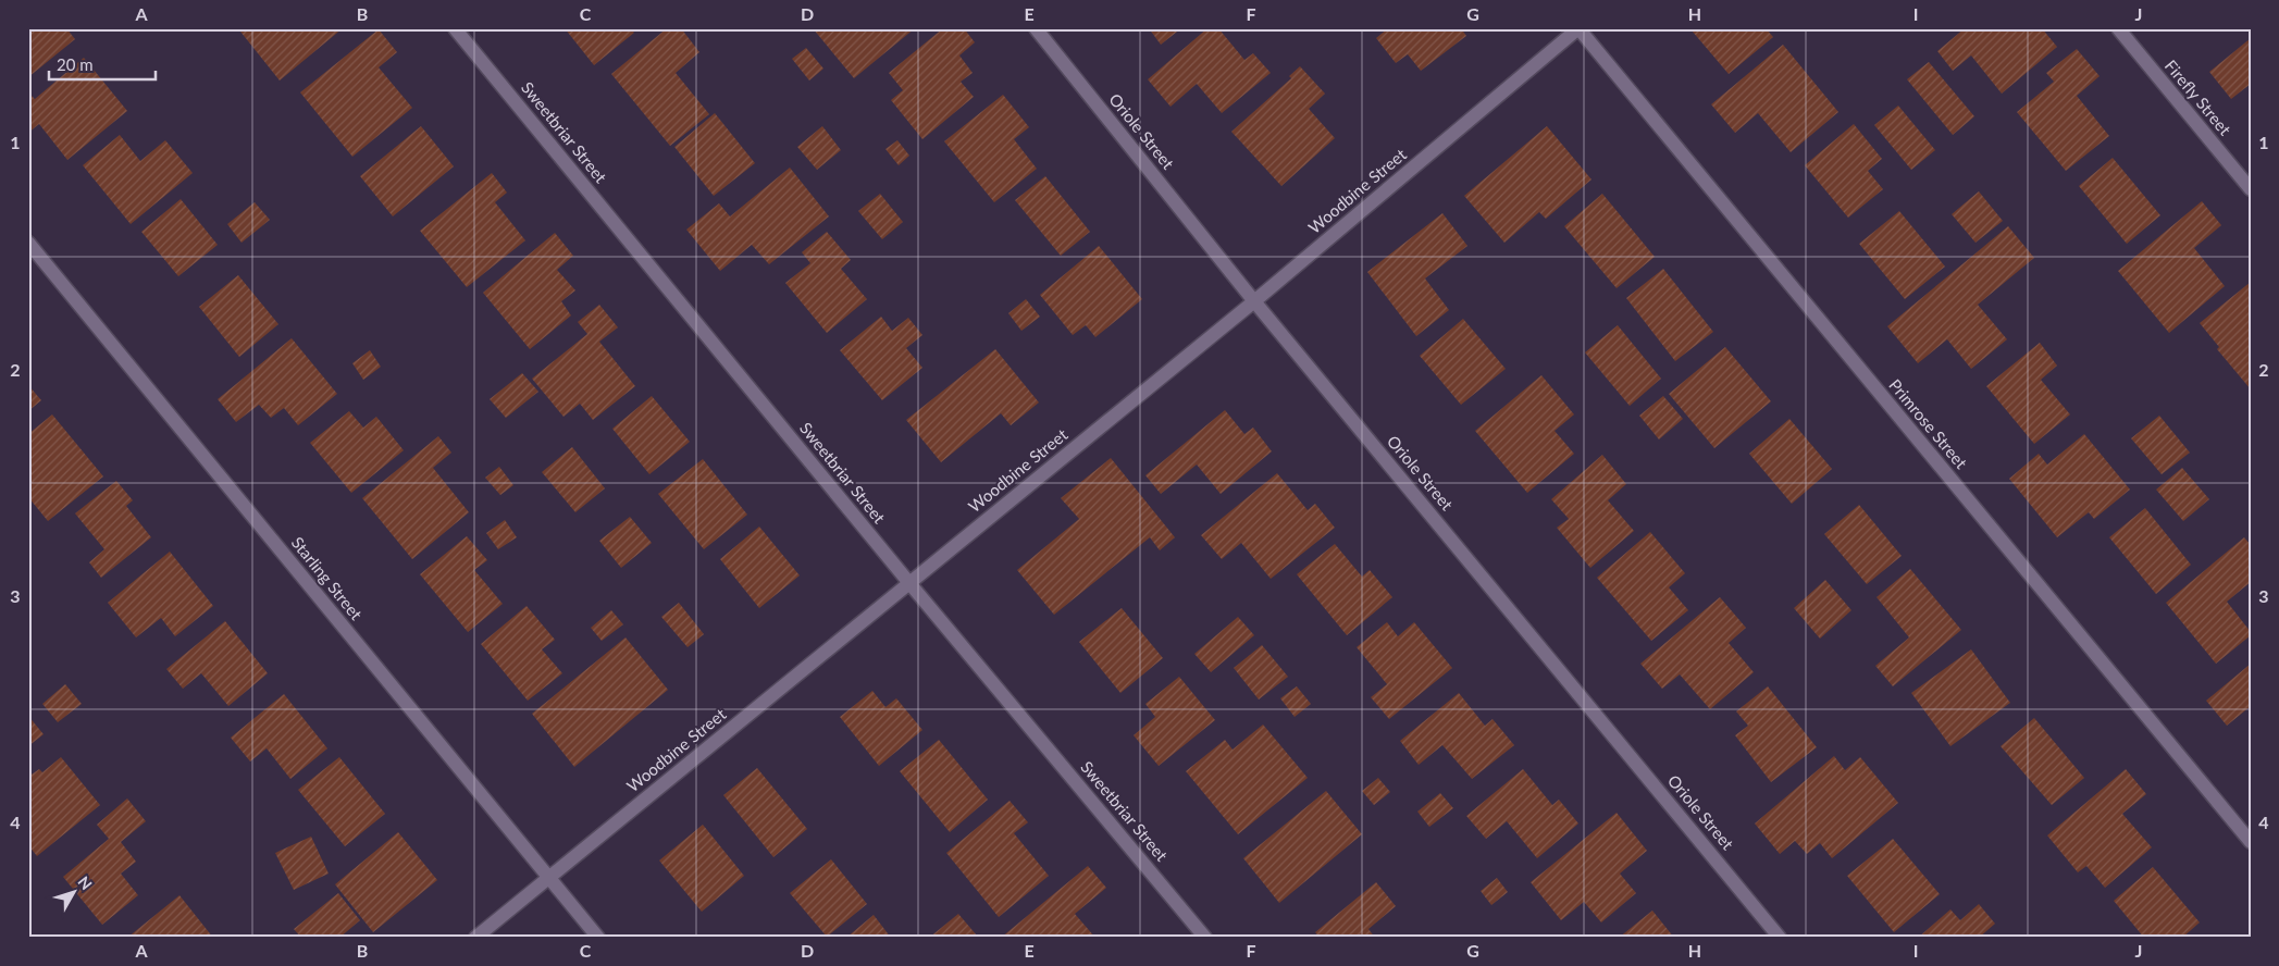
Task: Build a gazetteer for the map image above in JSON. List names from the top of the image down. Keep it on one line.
{"streets":{"street":["Firefly Street","Oriole Street","Sweetbriar Street","Woodbine Street","Primrose Street","Starling Street"]},"crossings":[["Oriole Street","Woodbine Street"],["Sweetbriar Street","Woodbine Street"],["Woodbine Street","Primrose Street"],["Woodbine Street","Starling Street"]],"scale_bar":"20 m","north":"top right","grid":{"columns":["A","B","C","D","E","F","G","H","I","J"],"rows":["1","2","3","4"]}}
